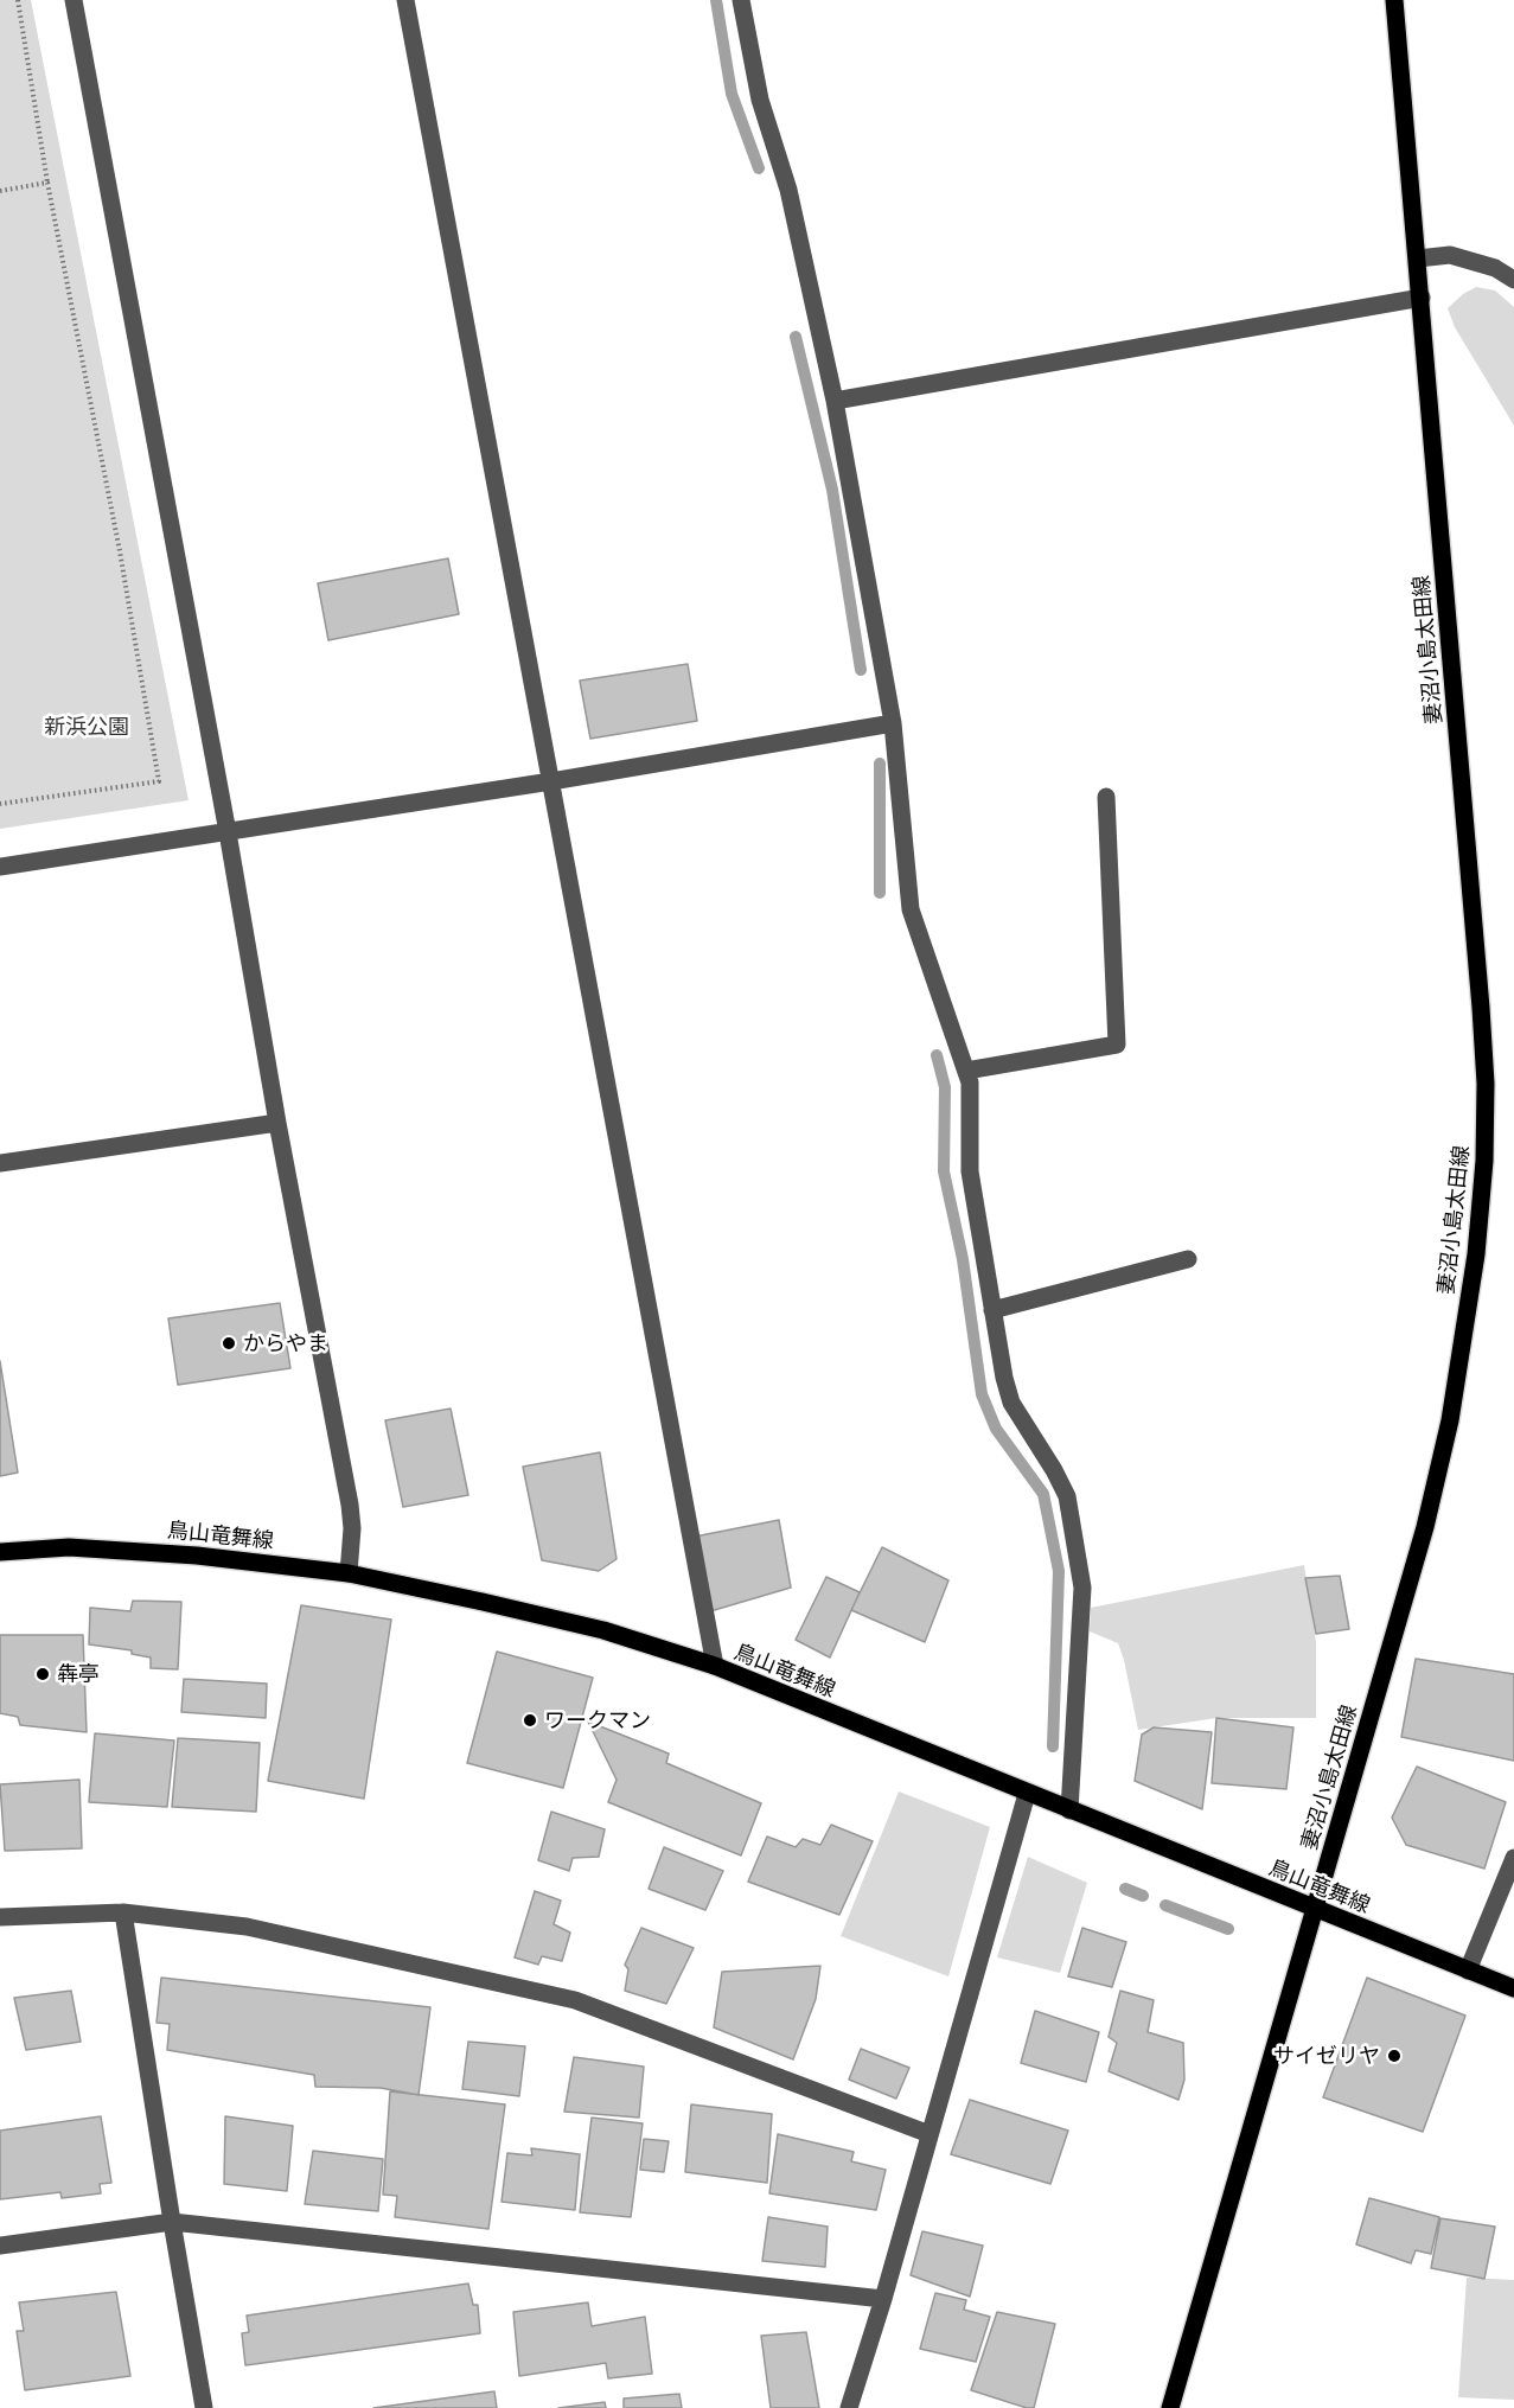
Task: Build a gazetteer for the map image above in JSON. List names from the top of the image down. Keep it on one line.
{"streets":{"main road":["妻沼小島太田線","鳥山竜舞線"]},"crossings":[["妻沼小島太田線","鳥山竜舞線"]],"parks":["新浜公園"],"places":["からやま","犇亭","ワークマン","サイゼリヤ"]}
